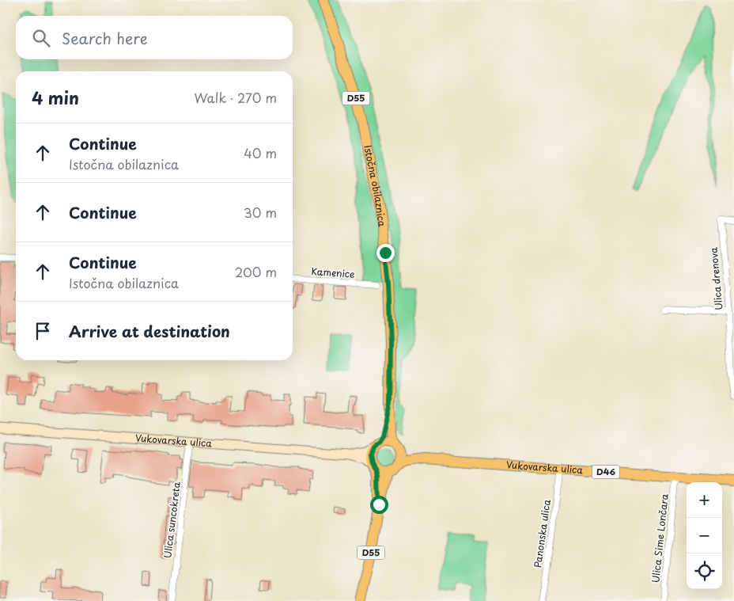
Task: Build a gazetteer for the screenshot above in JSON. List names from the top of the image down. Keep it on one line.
{"streets":{"main road":["D55","Istočna obilaznica","Vukovarska ulica","D46"],"street":["Kamenice","Ulica drenova","Ulica suncokreta","Panonska ulica","Ulica Sime Lončara"]},"crossings":[["D55","Istočna obilaznica"],["D55","Vukovarska ulica"],["Istočna obilaznica","Vukovarska ulica"],["Vukovarska ulica","Ulica suncokreta"],["Vukovarska ulica","Panonska ulica"],["Vukovarska ulica","Ulica Sime Lončara"]],"page":{"search":"Search here","heading":["4 min","Walk · 270 m"],"list":[["Continue","Istočna obilaznica","40 m"],["Continue","30 m"],["Continue","Istočna obilaznica","200 m"],"Arrive at destination"],"map_buttons":["+","−"]}}
